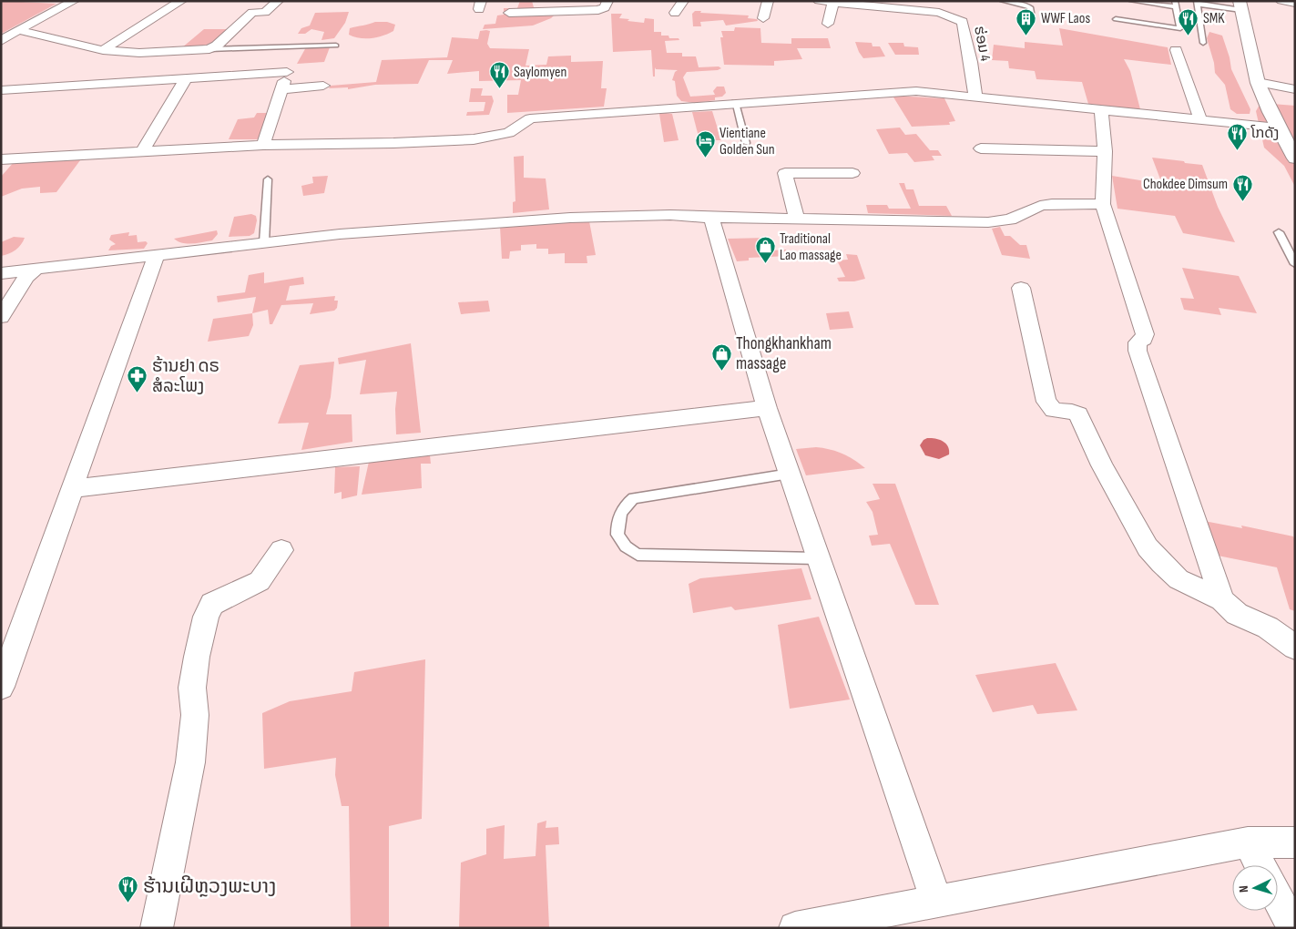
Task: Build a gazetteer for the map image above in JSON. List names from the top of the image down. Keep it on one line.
{"streets":{"street":["ຮ່ອມ 4"]},"places":{"building":["WWF Laos"],"restaurant":["SMK","Saylomyen","ໂກດັງ","Chokdee Dimsum","ຮ້ານເຝີຫຼວງພະບາງ"],"hotel":["Vientiane Golden Sun"],"shop":["Traditional Lao massage","Thongkhankham massage"],"pharmacy":["ຮ້ານຢາ ດຣ ສໍລະໂພງ"]},"north":"left"}
